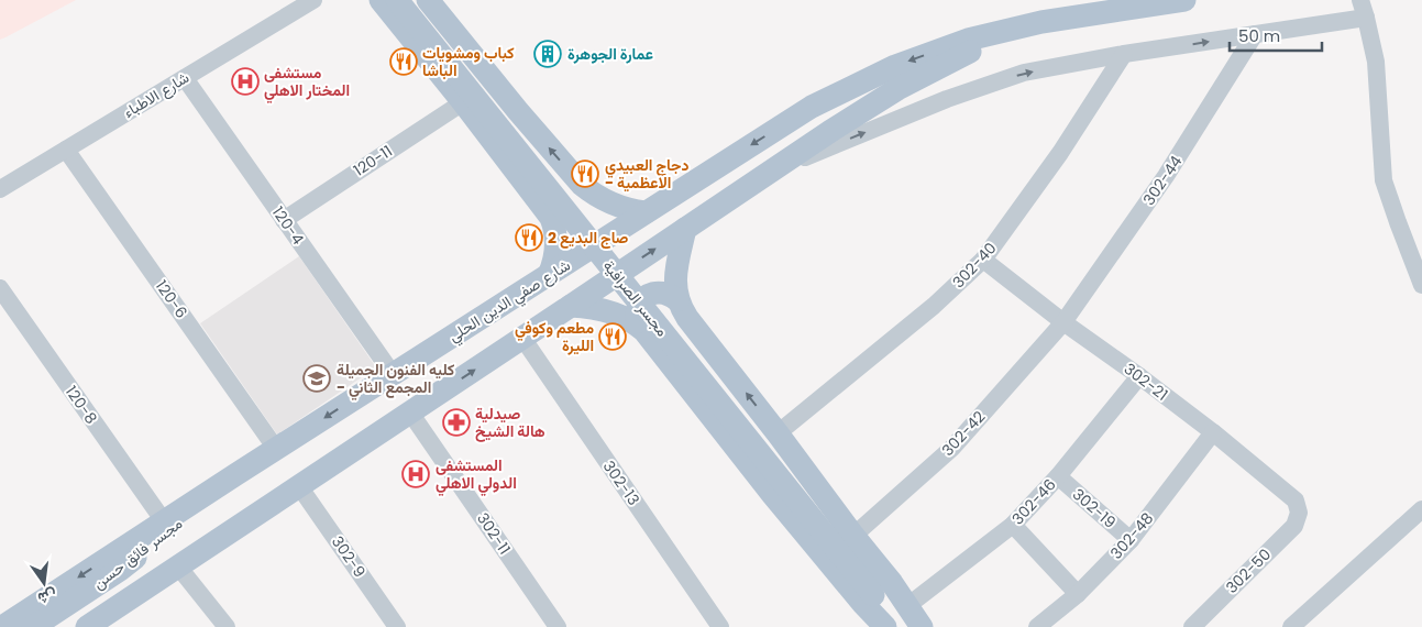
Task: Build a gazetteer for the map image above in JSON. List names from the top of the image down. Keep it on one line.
{"streets":{"main road":["مجسر الصرافية","شارع صفي الدين الحلي","مجسر فائق حسن"],"street":["شارع الاطباء","120-11","302-44","120-4","302-40","120-6","302-21","120-8","302-42","302-13","302-46","302-19","302-11","302-48","302-9","302-50"]},"crossings":[["شارع الاطباء","120-4"],["شارع الاطباء","120-6"],["120-11","120-4"],["302-44","302-21"],["302-44","302-42"],["120-4","شارع صفي الدين الحلي"],["302-40","302-21"],["120-6","شارع صفي الدين الحلي"],["شارع صفي الدين الحلي","120-8"],["شارع صفي الدين الحلي","مجسر فائق حسن"],["302-21","302-42"],["302-21","302-46"],["302-21","302-48"],["302-21","302-50"],["120-8","مجسر فائق حسن"],["302-46","302-19"],["302-19","302-48"],["مجسر فائق حسن","302-9"]],"places":{"building":["عمارة الجوهرة"],"restaurant":["كباب ومشويات الباشا","دجاج العبيدي - الاعظمية","صاج البديع 2","مطعم وكوفي الليرة"],"hospital":["مستشفى المختار الاهلي","المستشفى الدولي الاهلي"],"school or university":["كليه الفنون الجميلة - المجمع الثاني"],"pharmacy":["صيدلية هالة الشيخ"]},"scale_bar":"50 m","north":"bottom"}
